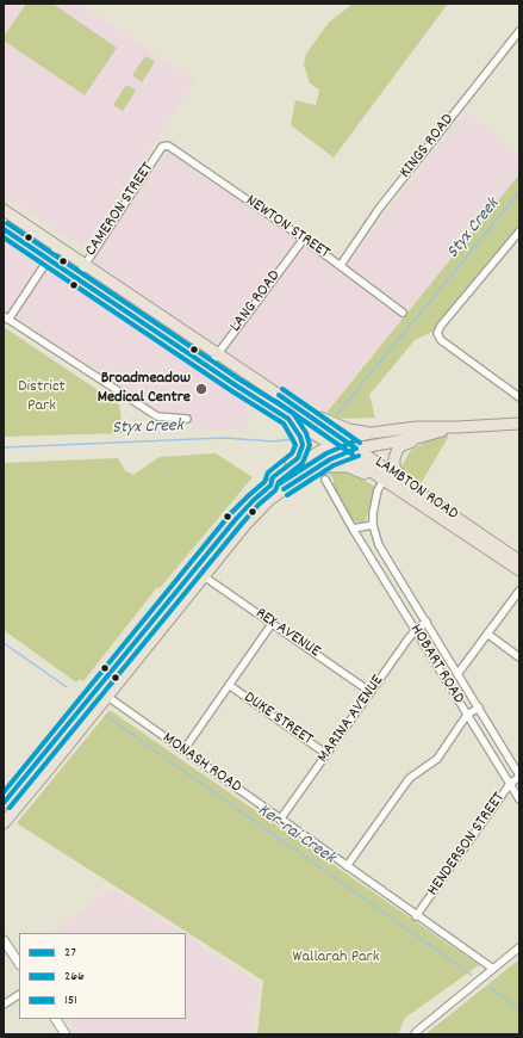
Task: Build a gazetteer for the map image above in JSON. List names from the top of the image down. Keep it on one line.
{"streets":{"main road":["LAMBTON ROAD"],"street":["KINGS ROAD","CAMERON STREET","NEWTON STREET","LANG ROAD","REX AVENUE","HOBART ROAD","DUKE STREET","MARINA AVENUE","MONASH ROAD","HENDERSON STREET"]},"crossings":[["KINGS ROAD","NEWTON STREET"],["CAMERON STREET","NEWTON STREET"],["CAMERON STREET","LAMBTON ROAD"],["NEWTON STREET","LANG ROAD"],["LANG ROAD","LAMBTON ROAD"],["LAMBTON ROAD","HOBART ROAD"],["REX AVENUE","MARINA AVENUE"],["HOBART ROAD","MARINA AVENUE"],["HOBART ROAD","HENDERSON STREET"],["DUKE STREET","MARINA AVENUE"],["MARINA AVENUE","MONASH ROAD"],["MONASH ROAD","HENDERSON STREET"]],"water":["Styx Creek","Ker-rai Creek"],"parks":["District Park","Wallarah Park"],"places":["Broadmeadow Medical Centre"],"lines":["transit line 151","transit line 27","transit line 266"],"legend":["27","266","151"]}
